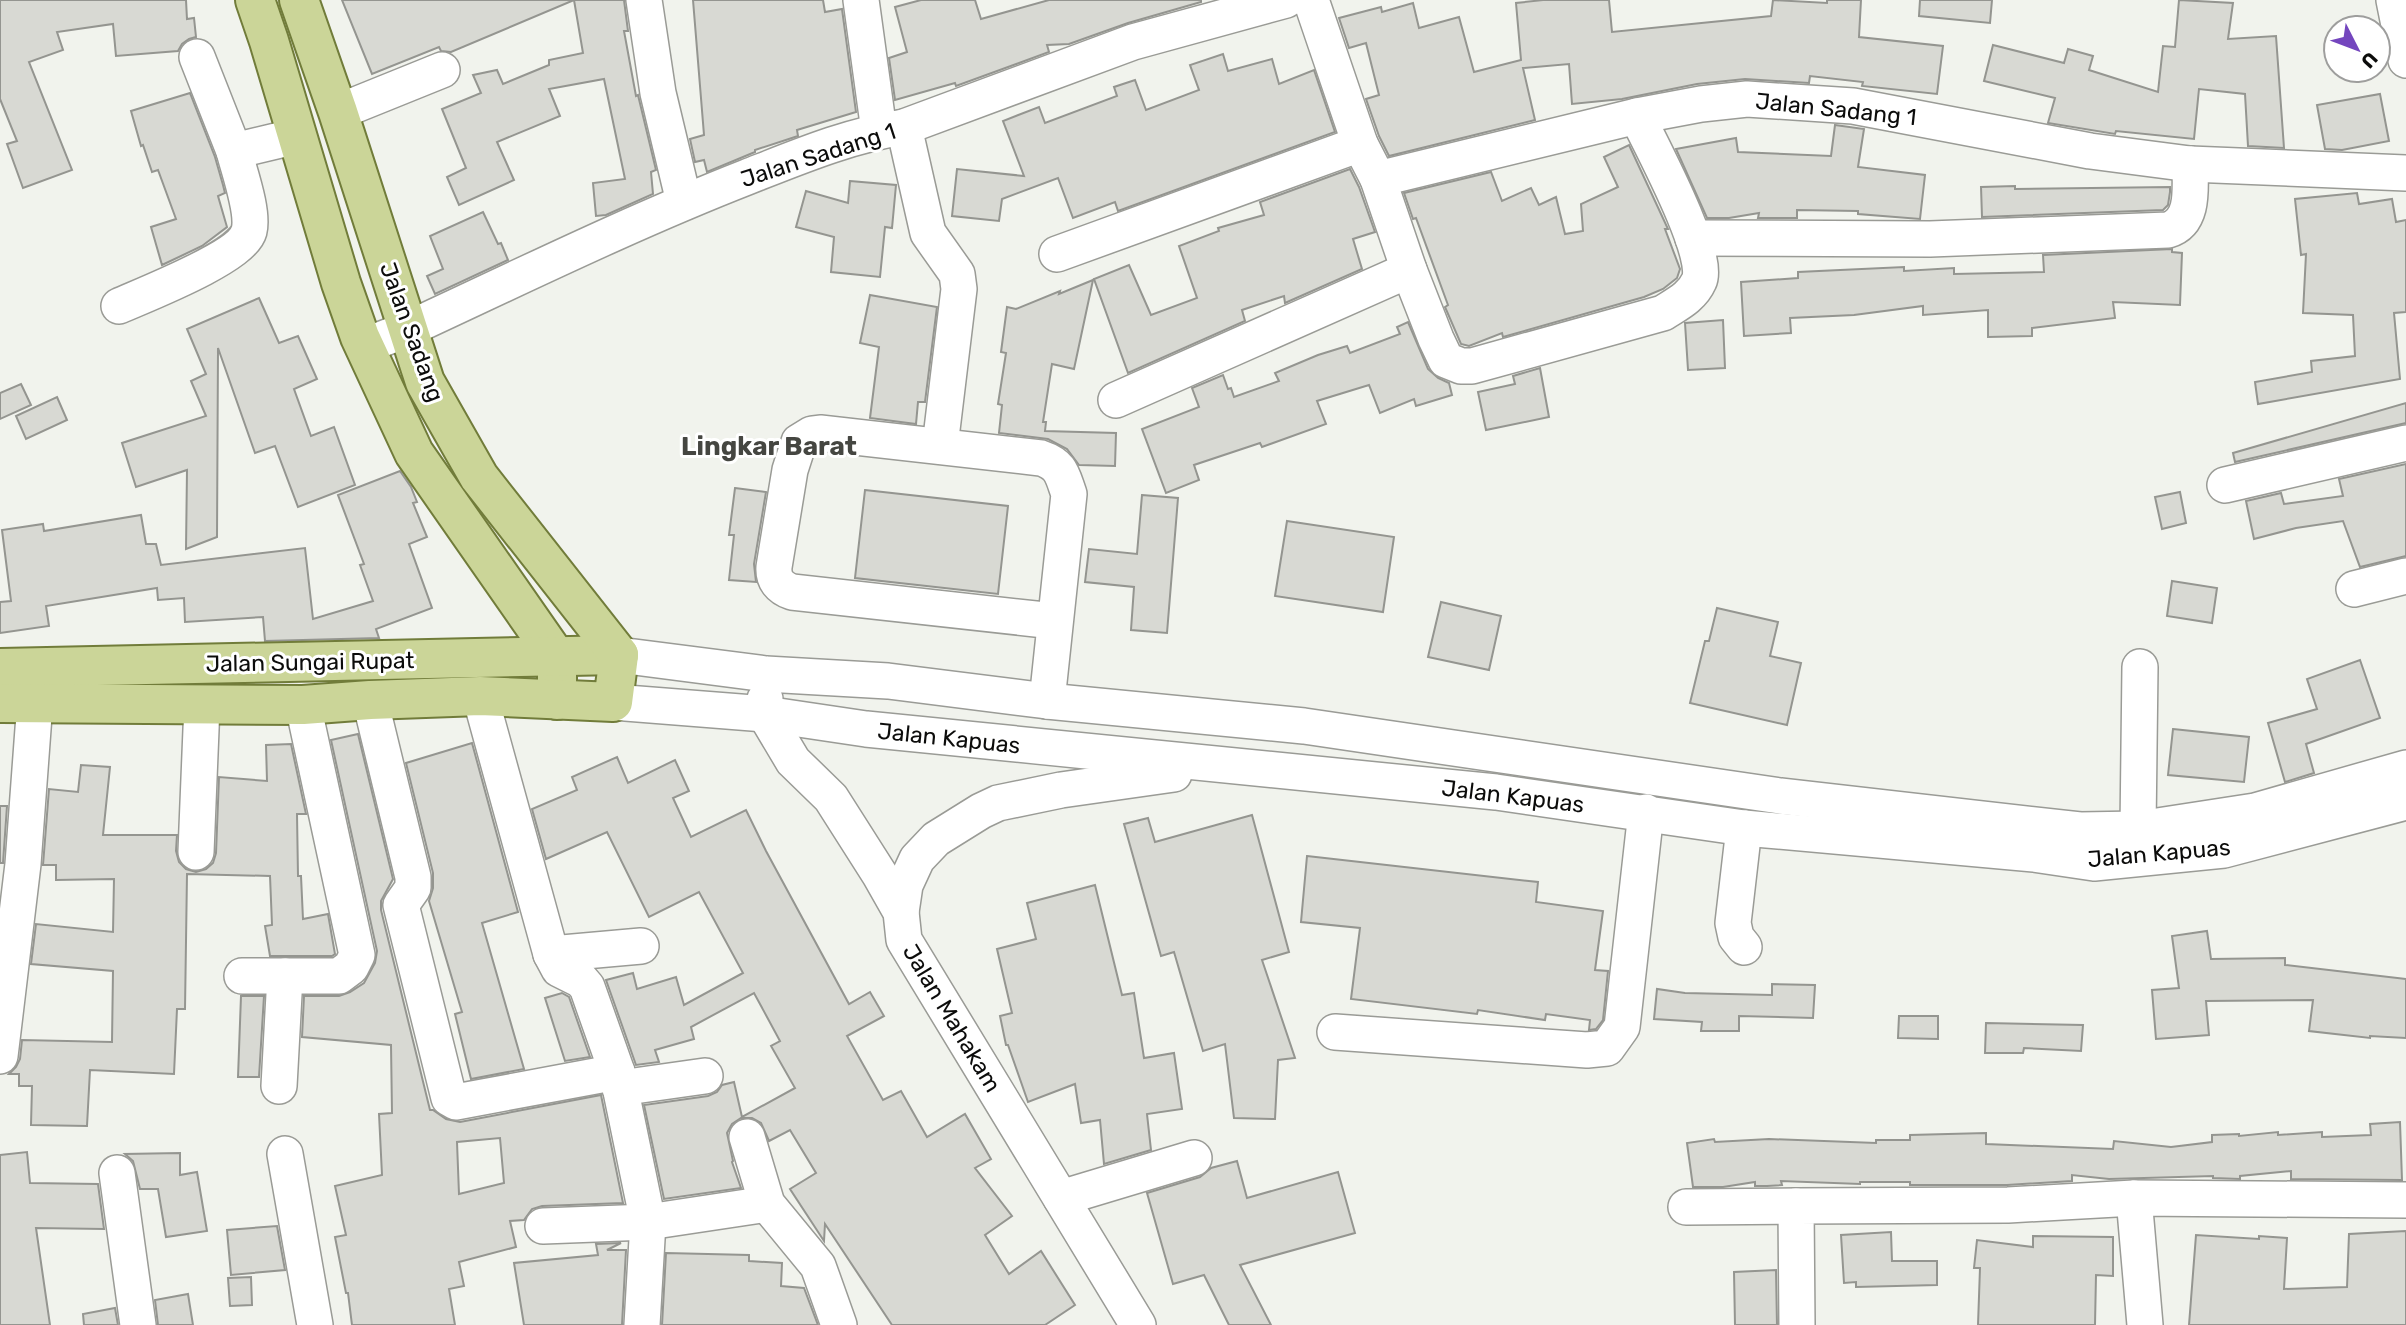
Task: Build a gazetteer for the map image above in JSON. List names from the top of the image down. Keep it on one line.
{"streets":{"main road":["Jalan Sadang","Jalan Sungai Rupat"],"street":["Jalan Sadang 1","Jalan Kapuas","Jalan Mahakam"]},"crossings":[["Jalan Sadang 1","Jalan Sadang"],["Jalan Sadang","Jalan Sungai Rupat"],["Jalan Sadang","Jalan Kapuas"],["Jalan Sungai Rupat","Jalan Kapuas"],["Jalan Kapuas","Jalan Mahakam"]],"districts":["Lingkar Barat"],"north":"bottom right"}
